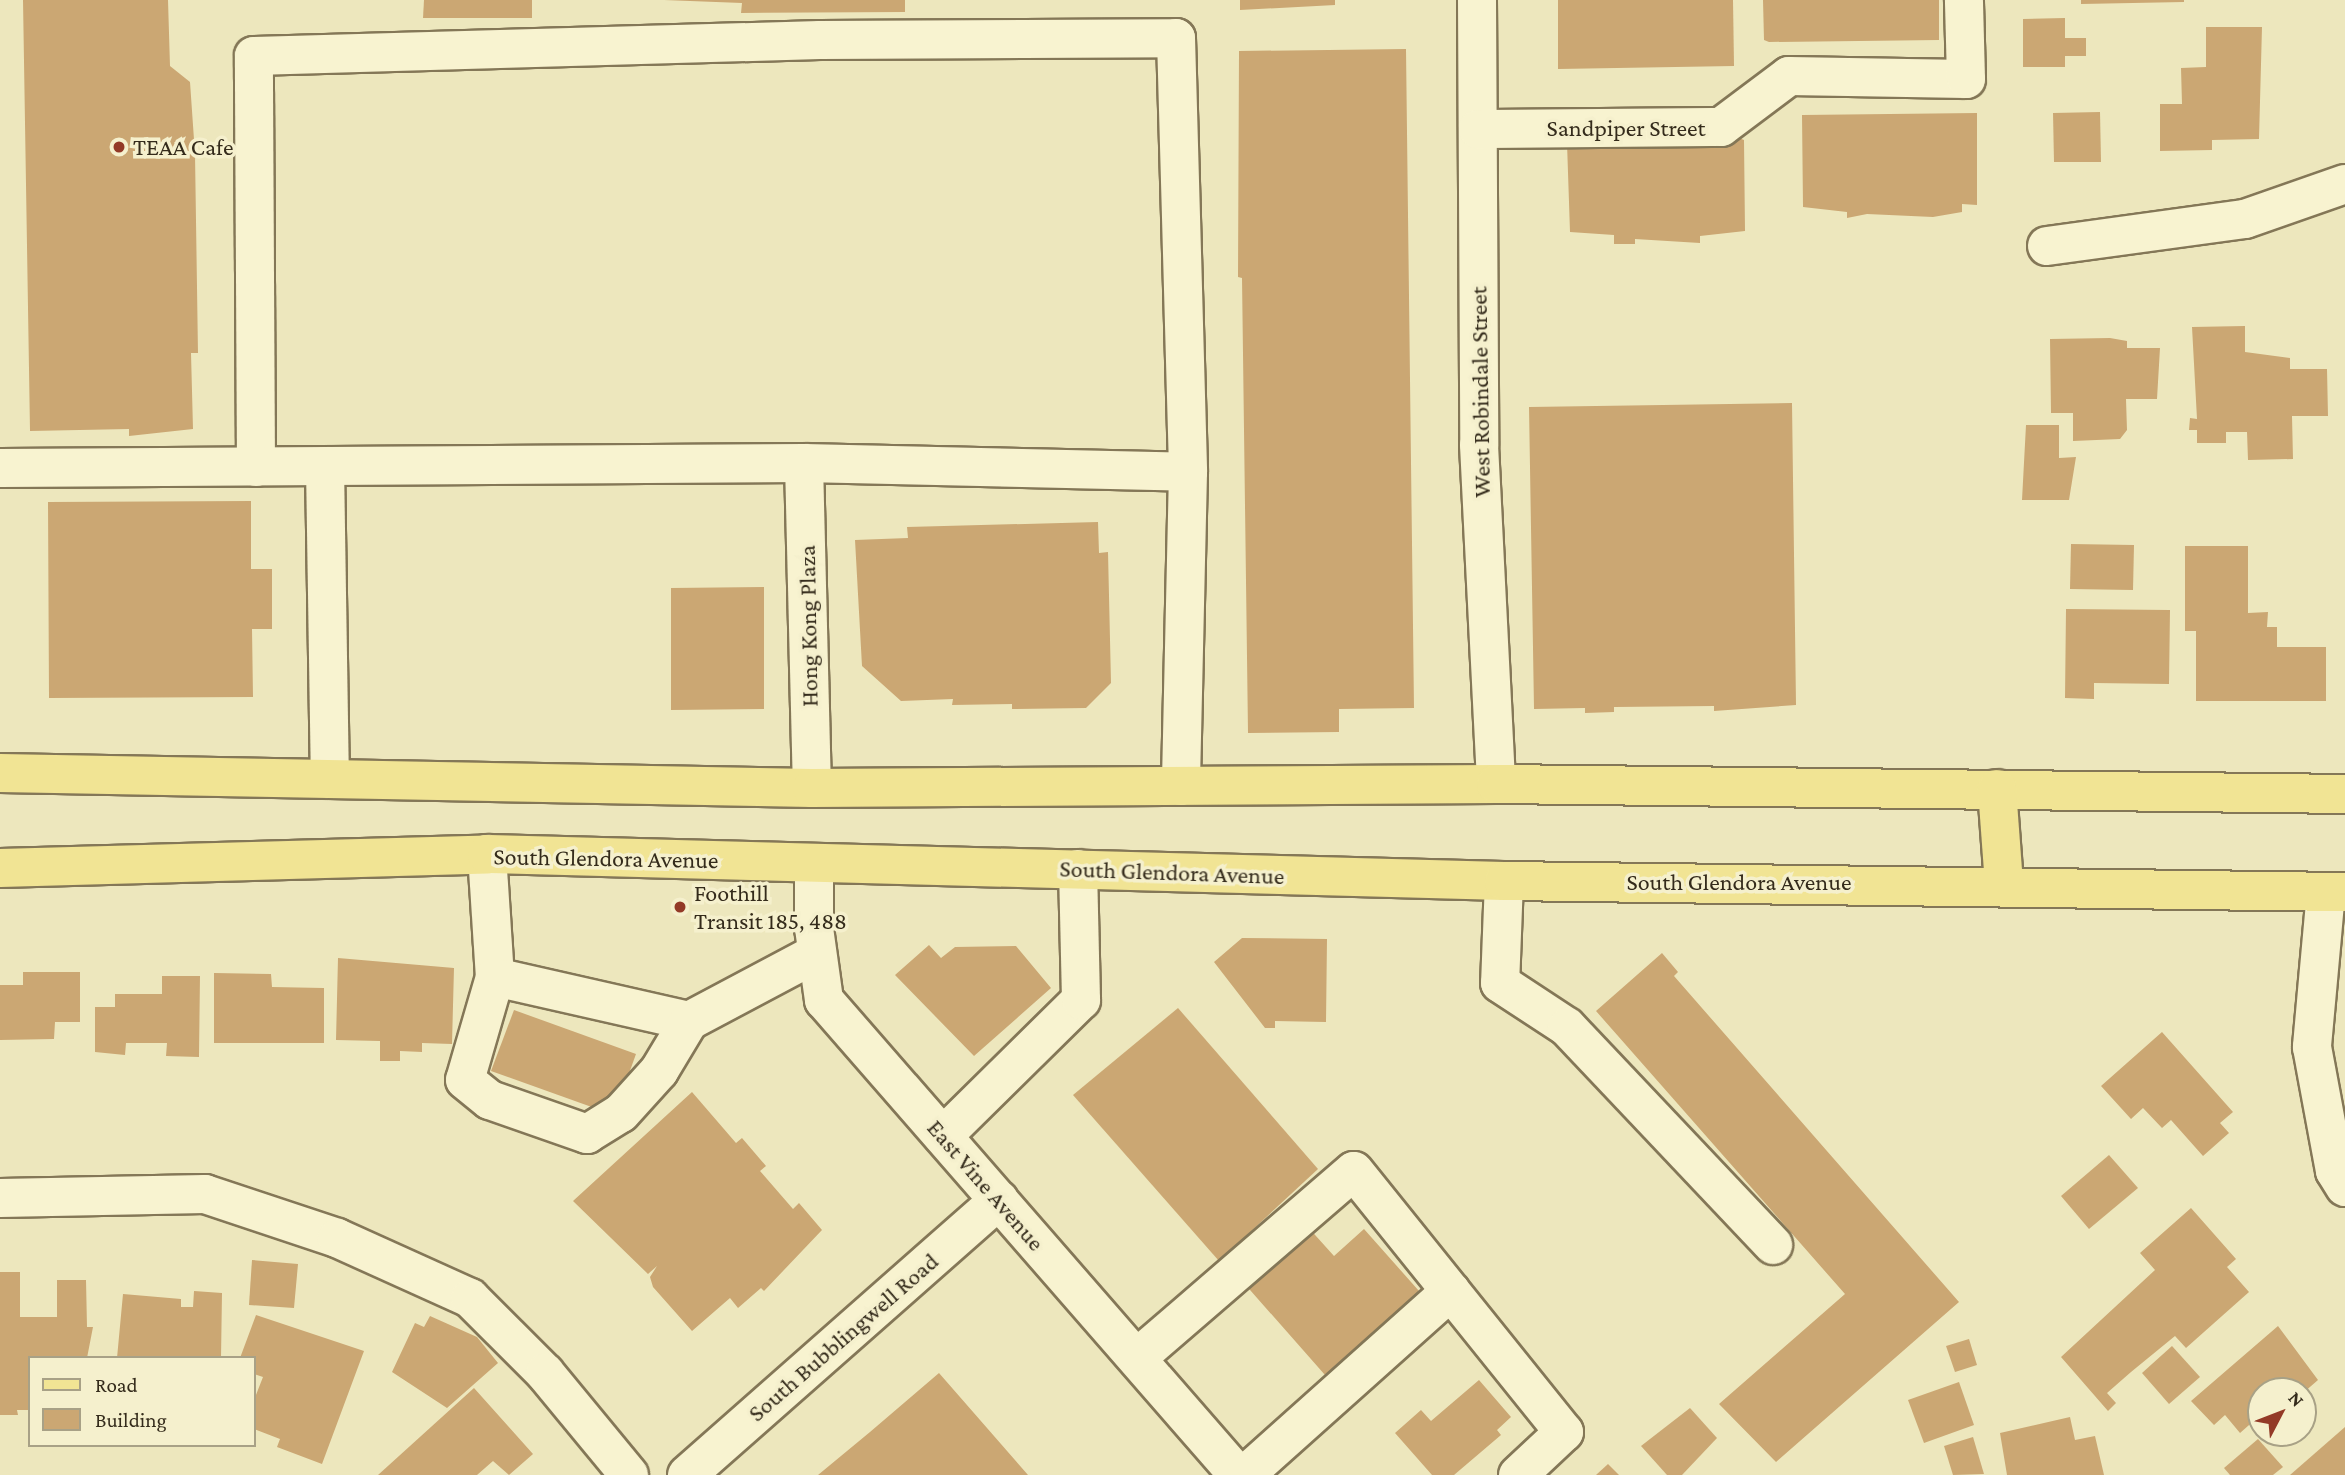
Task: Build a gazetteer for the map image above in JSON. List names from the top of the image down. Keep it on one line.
{"streets":{"main road":["South Glendora Avenue"],"street":["Sandpiper Street","West Robindale Street","Hong Kong Plaza","East Vine Avenue","South Bubblingwell Road"]},"crossings":[["Sandpiper Street","West Robindale Street"],["South Glendora Avenue","East Vine Avenue"],["East Vine Avenue","South Bubblingwell Road"]],"places":["TEAA Cafe","Foothill Transit 185, 488"],"legend":["Road","Building"],"north":"top right"}
